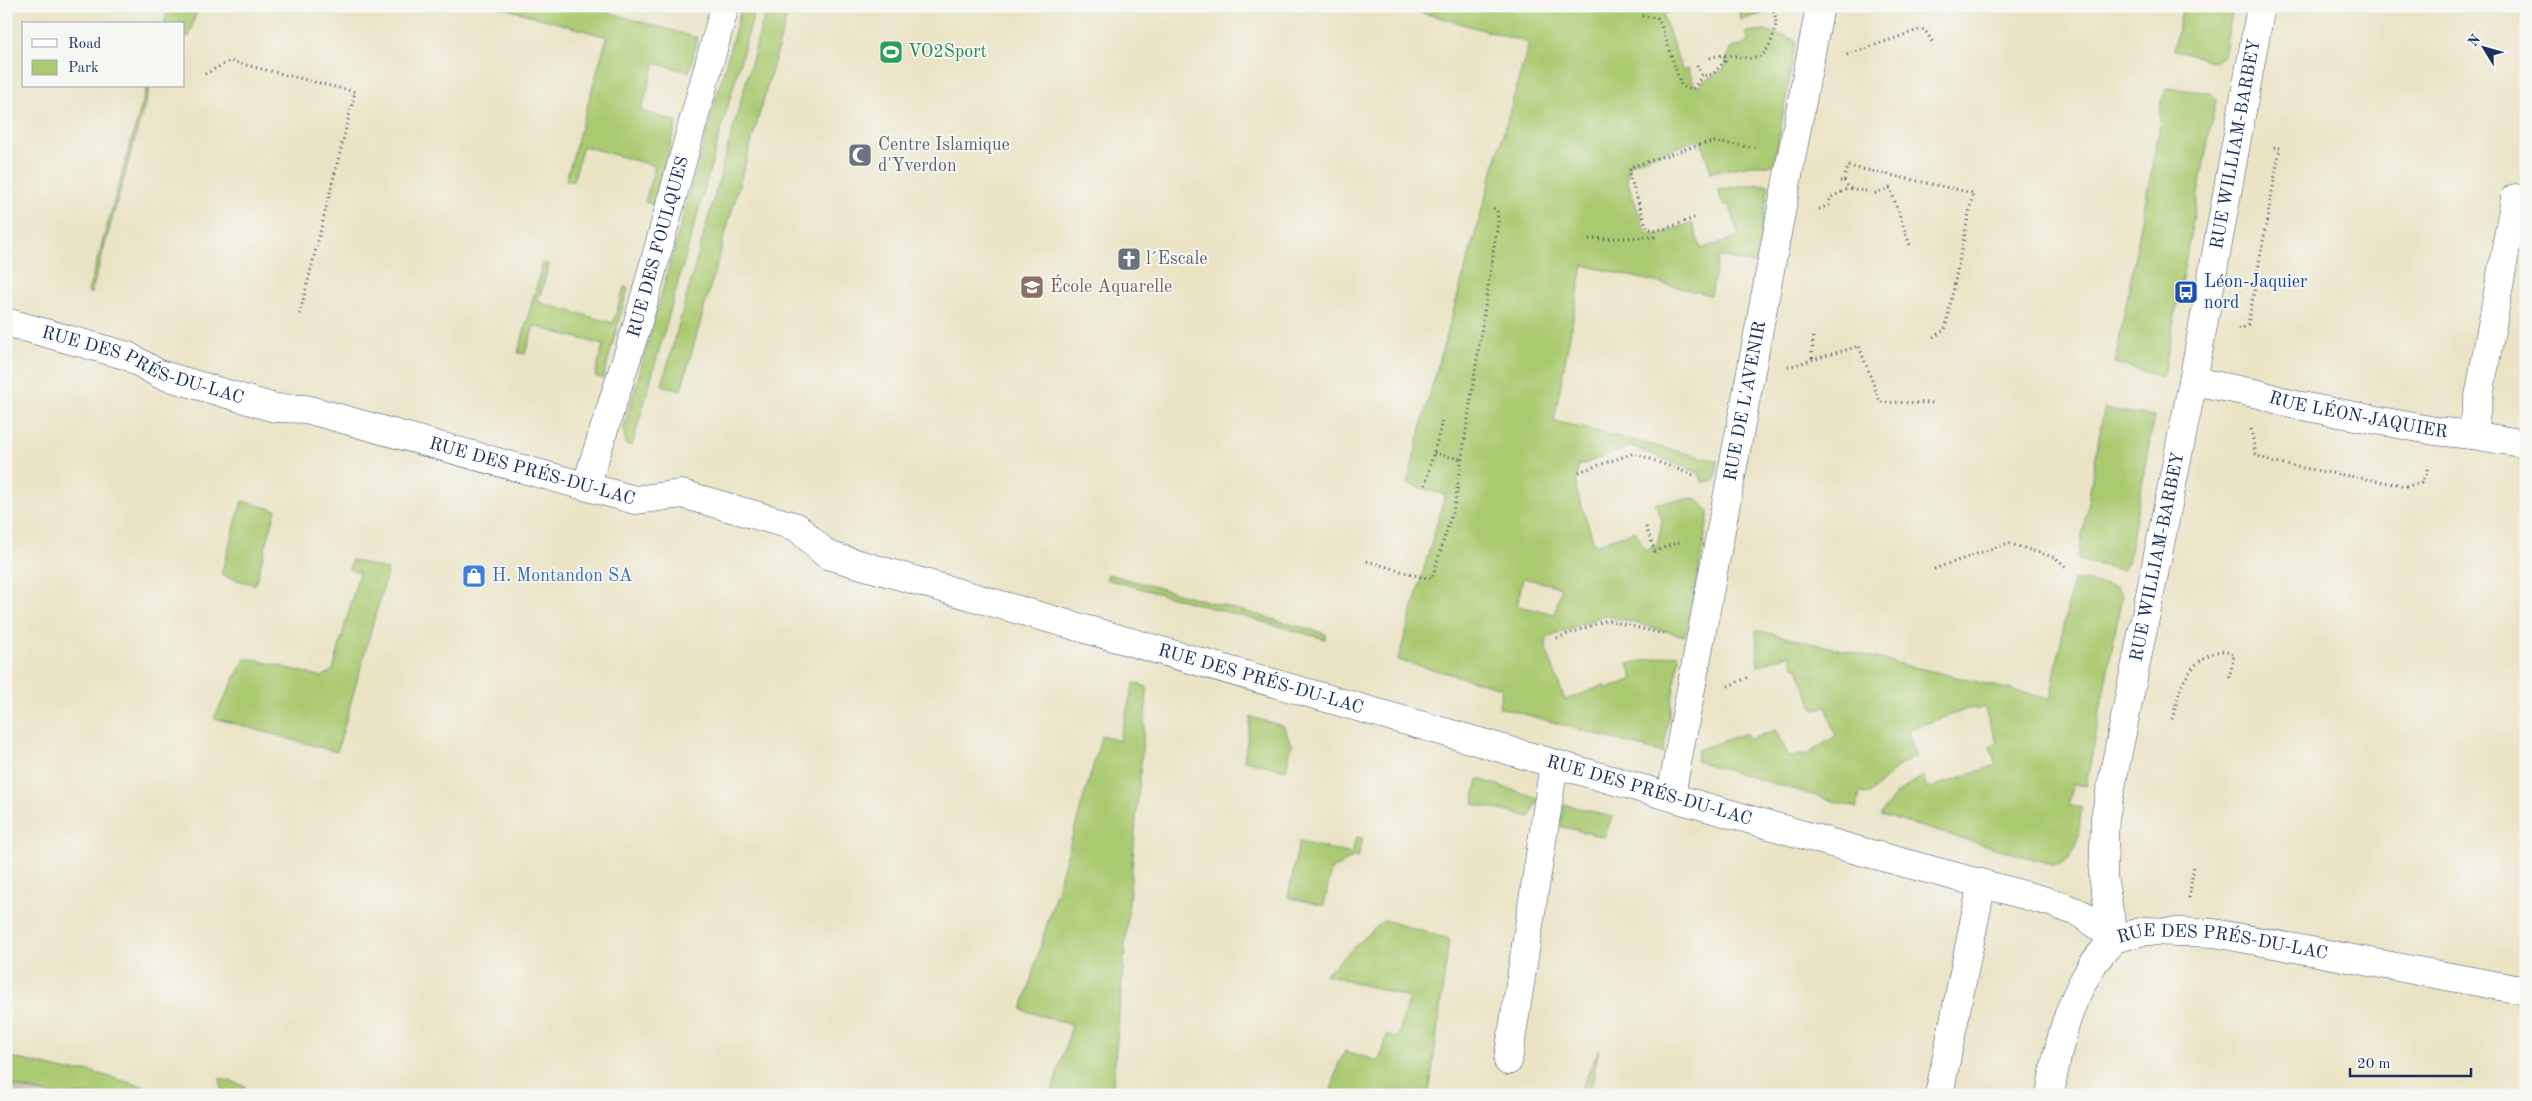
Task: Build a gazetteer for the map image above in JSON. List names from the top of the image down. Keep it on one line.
{"streets":{"street":["RUE WILLIAM-BARBEY","RUE DES FOULQUES","RUE DES PRÉS-DU-LAC","RUE DE L'AVENIR","RUE LÉON-JAQUIER"]},"crossings":[["RUE WILLIAM-BARBEY","RUE DES PRÉS-DU-LAC"],["RUE WILLIAM-BARBEY","RUE LÉON-JAQUIER"],["RUE DES FOULQUES","RUE DES PRÉS-DU-LAC"],["RUE DES PRÉS-DU-LAC","RUE DE L'AVENIR"]],"places":{"sports":["VO2Sport"],"mosque":["Centre Islamique d'Yverdon"],"church":["l´Escale"],"school or university":["École Aquarelle"],"bus stop":["Léon-Jaquier nord"],"shop":["H. Montandon SA"]},"legend":["Road","Park"],"scale_bar":"20 m","north":"top left"}
